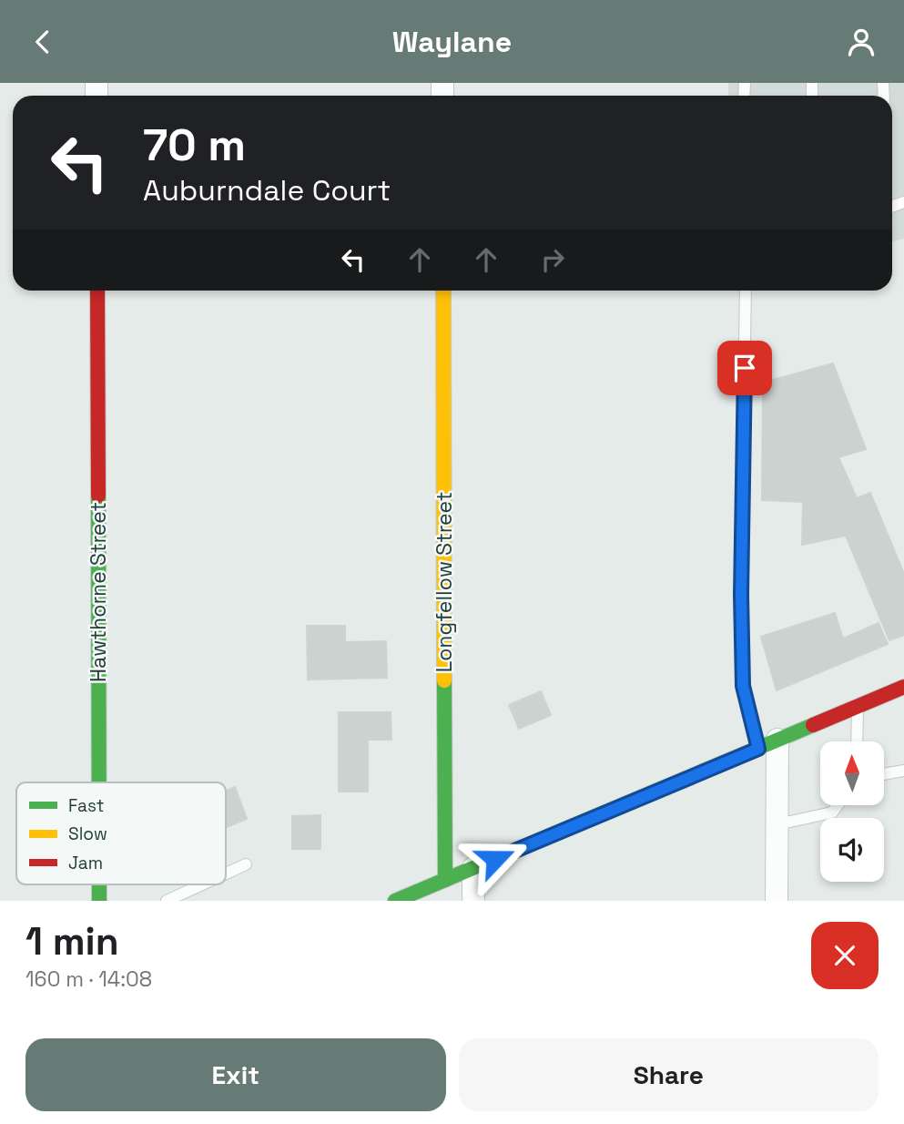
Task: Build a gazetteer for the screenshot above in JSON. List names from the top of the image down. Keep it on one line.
{"streets":{"street":["Longfellow Street","Hawthorne Street"]},"legend":["Fast","Slow","Jam"],"north":"top","page":{"header":"Waylane","turn":["70 m","Auburndale Court"],"heading":["1 min","160 m · 14:08"],"buttons":["Exit","Share"]}}
